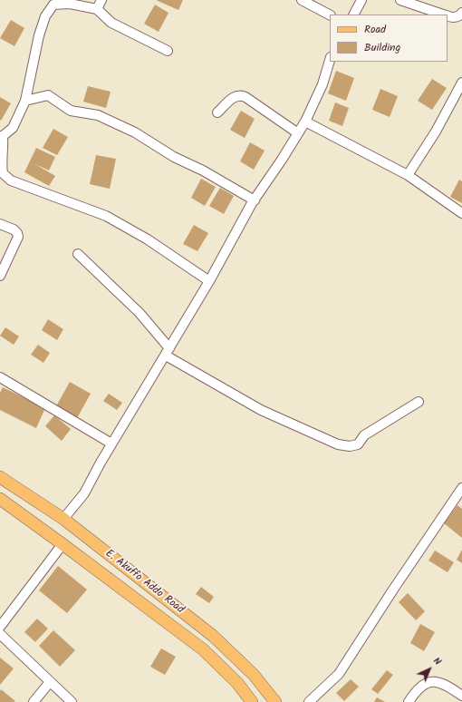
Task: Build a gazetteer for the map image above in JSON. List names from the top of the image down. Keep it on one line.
{"streets":{"main road":["E. Akuffo Addo Road"]},"legend":["Road","Building"],"north":"top right"}
